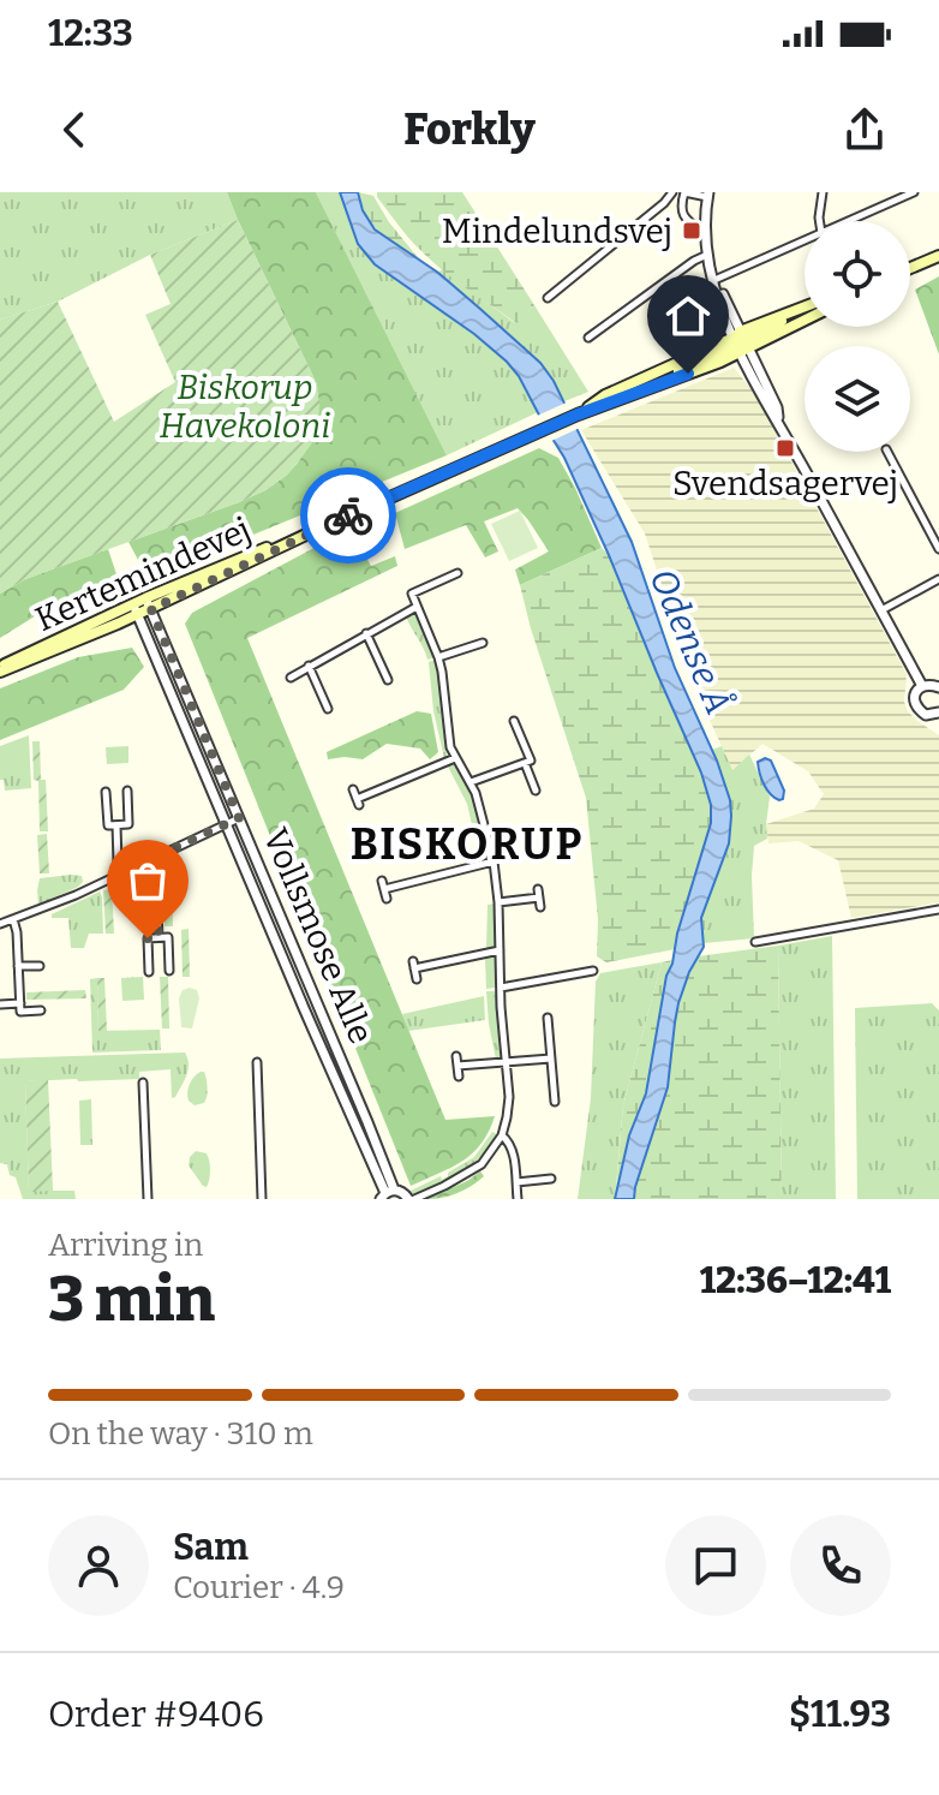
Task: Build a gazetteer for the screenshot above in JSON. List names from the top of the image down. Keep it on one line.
{"streets":{"main road":["Kertemindevej"],"street":["Vollsmose Alle"]},"crossings":[["Kertemindevej","Vollsmose Alle"]],"districts":["BISKORUP"],"water":["Odense Å"],"parks":["Biskorup Havekoloni"],"places":{"transit":["Mindelundsvej","Svendsagervej"]},"page":{"status":"12:33","header":"Forkly","heading":["3 min","Arriving in","12:36–12:41"],"panel":["Sam","Courier · 4.9","Order #9406","$11.93"],"bar":"On the way · 310 m"}}
